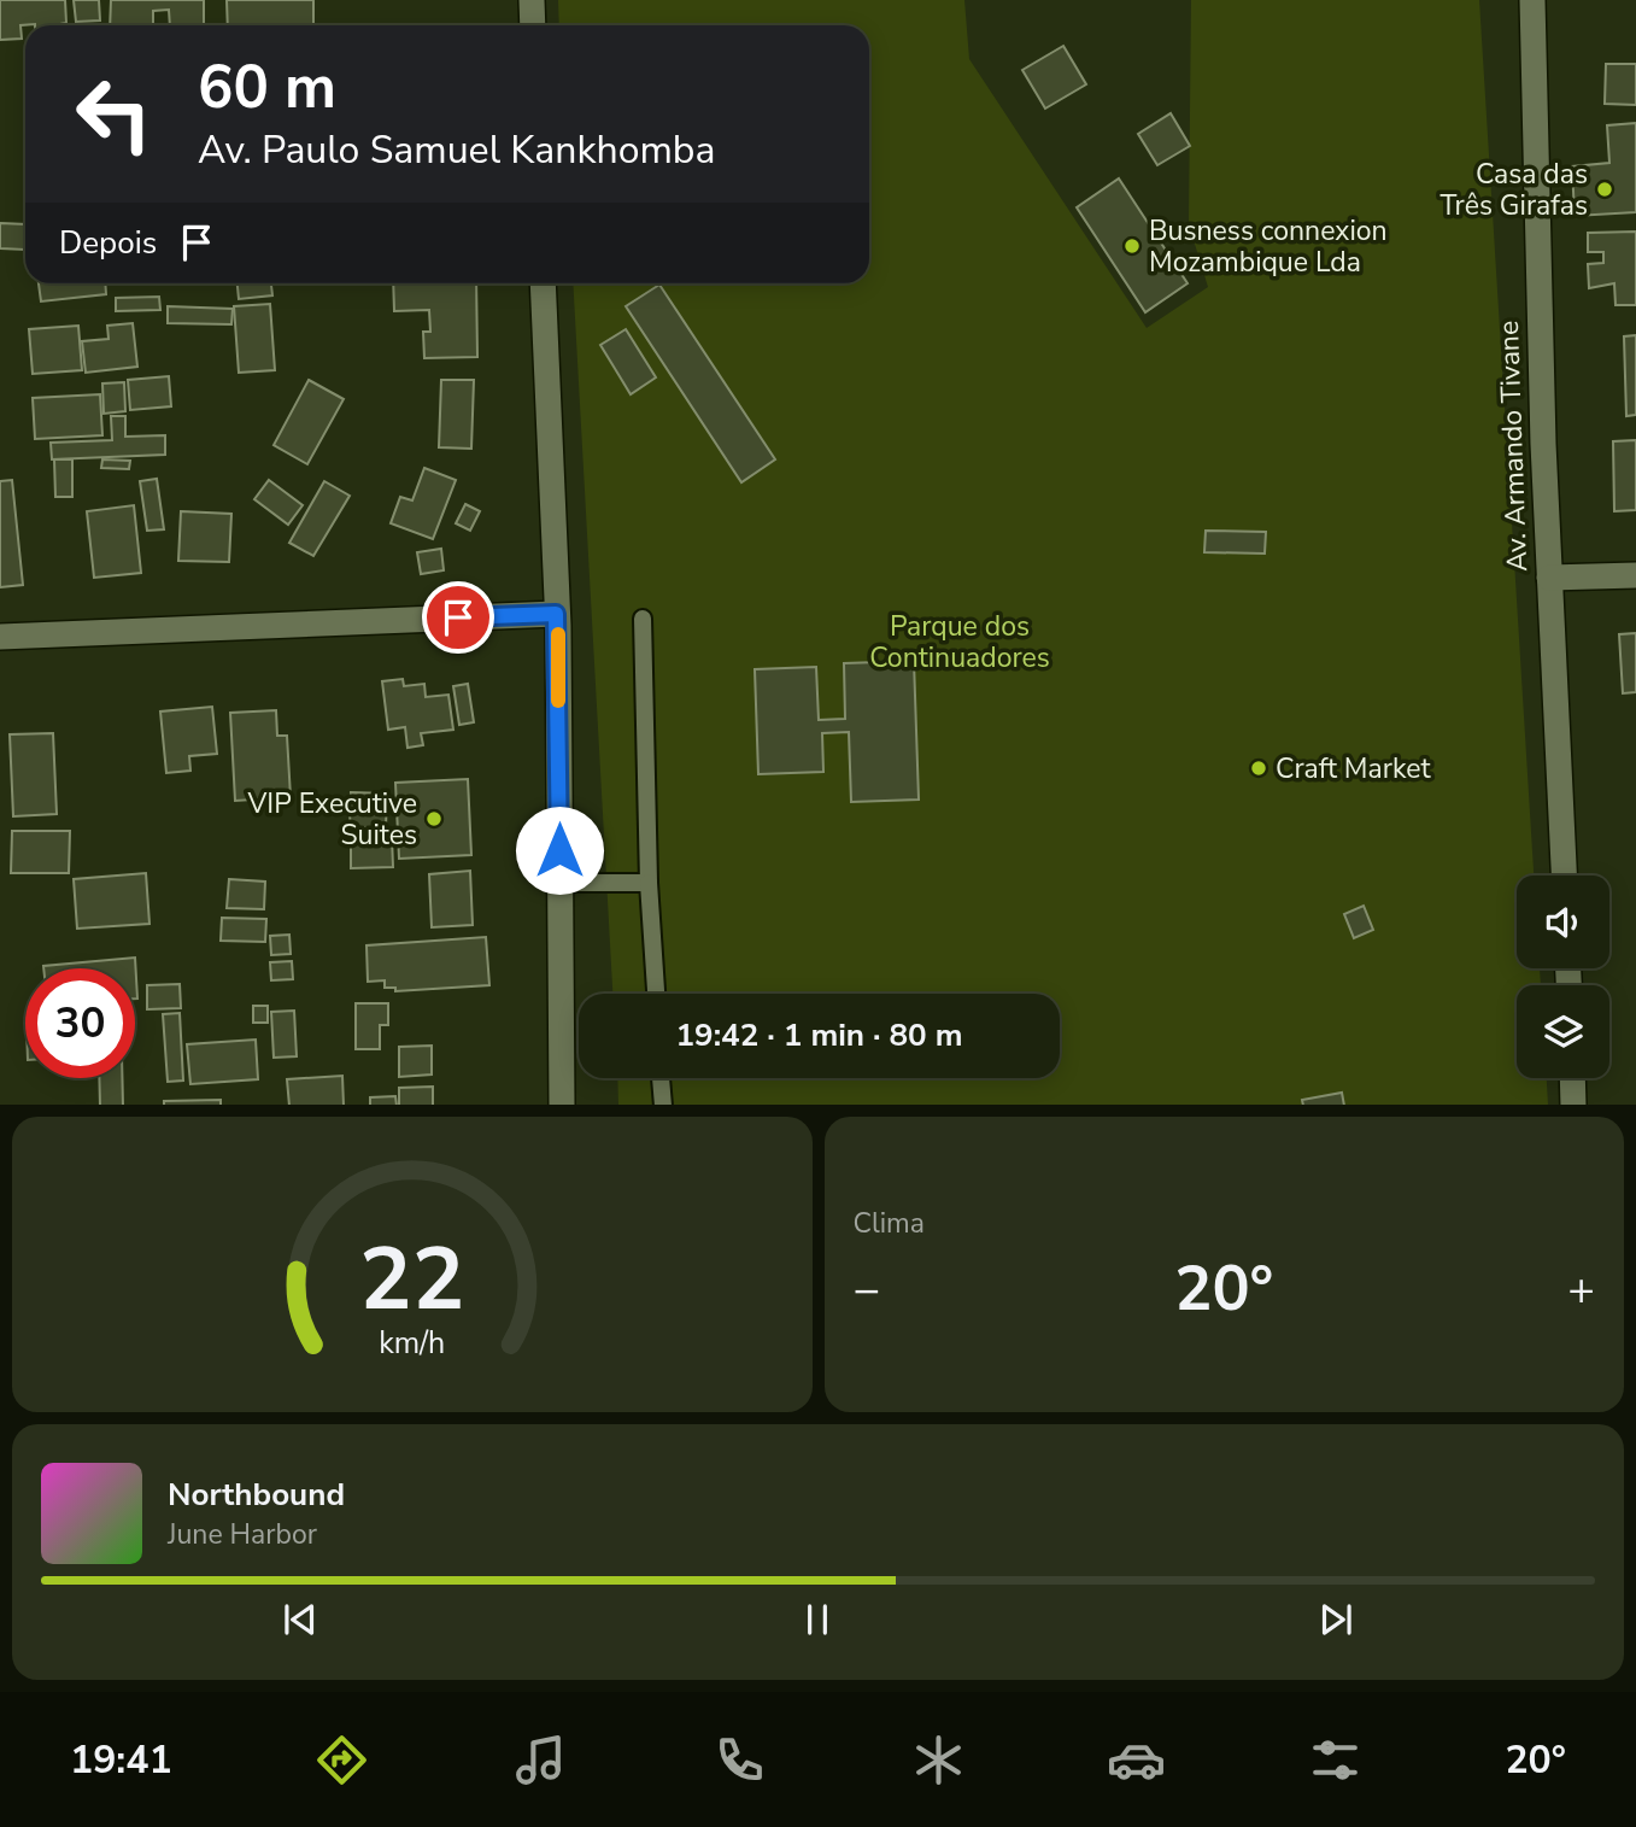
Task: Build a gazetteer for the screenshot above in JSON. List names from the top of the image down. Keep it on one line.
{"streets":{"street":["Av. Armando Tivane"]},"parks":["Parque dos Continuadores"],"places":["Casa das Três Girafas","Busness connexion Mozambique Lda","Craft Market","VIP Executive Suites"],"page":{"turn":["60 m","Av. Paulo Samuel Kankhomba"],"then":"Depois","limit":"30","trip":"19:42 · 1 min · 80 m","tile":"Clima","heat":["−","20°","+"],"song":["Northbound","June Harbor"],"tabs":["19:41","20°"],"gauge":["22","km/h"]}}
